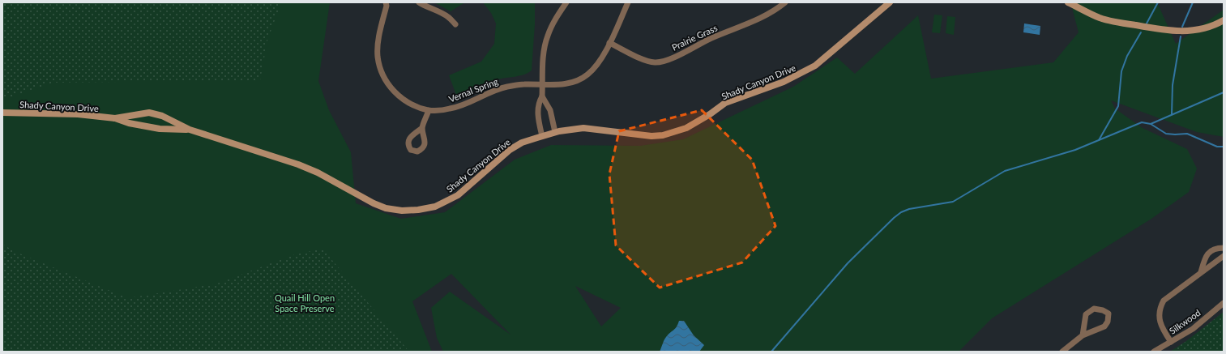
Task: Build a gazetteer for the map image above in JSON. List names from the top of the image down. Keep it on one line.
{"streets":{"street":["Prairie Grass","Shady Canyon Drive","Vernal Spring","Silkwood"]},"crossings":[["Prairie Grass","Vernal Spring"]],"parks":["Quail Hill Open Space Preserve"]}
